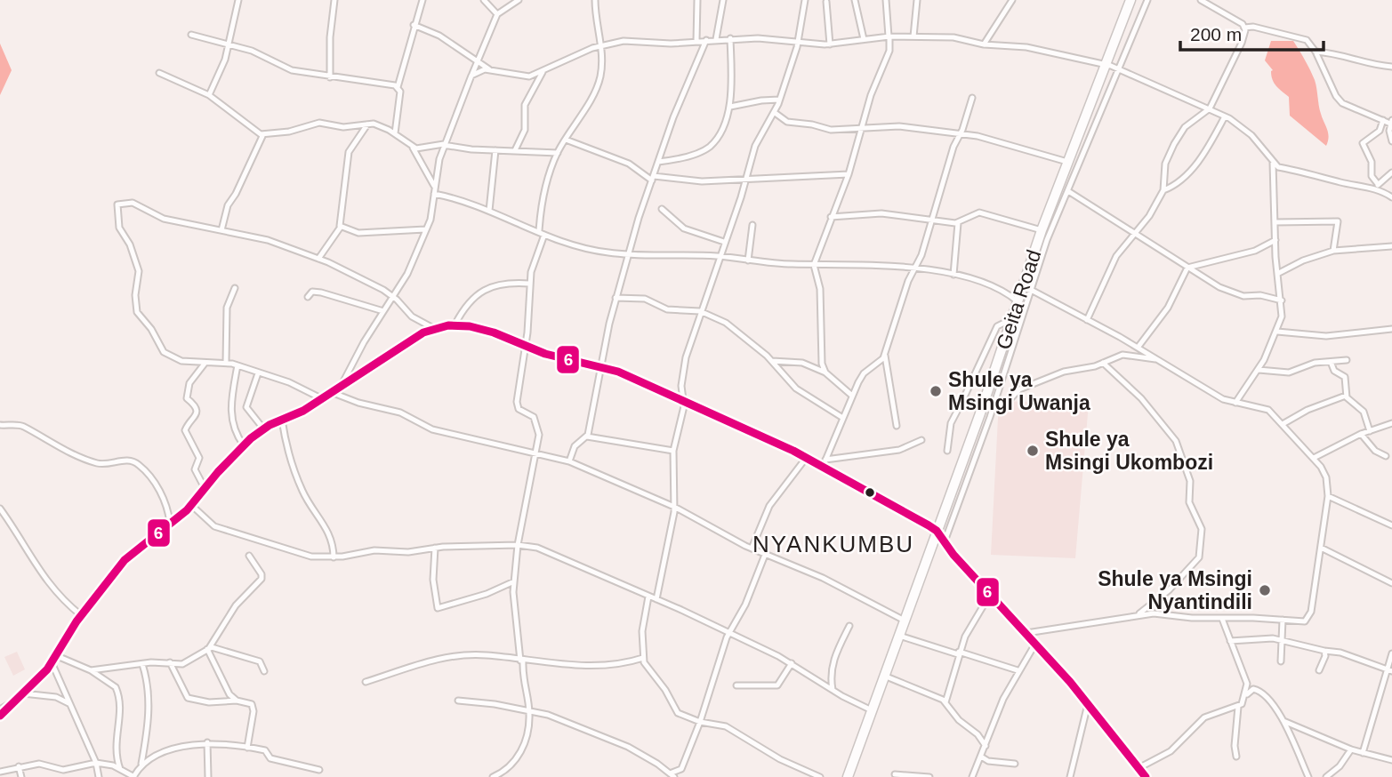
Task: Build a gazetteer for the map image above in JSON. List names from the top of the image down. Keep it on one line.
{"streets":{"highway":["Geita Road"]},"districts":["NYANKUMBU"],"places":["Shule ya Msingi Uwanja","Shule ya Msingi Ukombozi","Shule ya Msingi Nyantindili"],"lines":["transit line 6"],"scale_bar":"200 m"}
